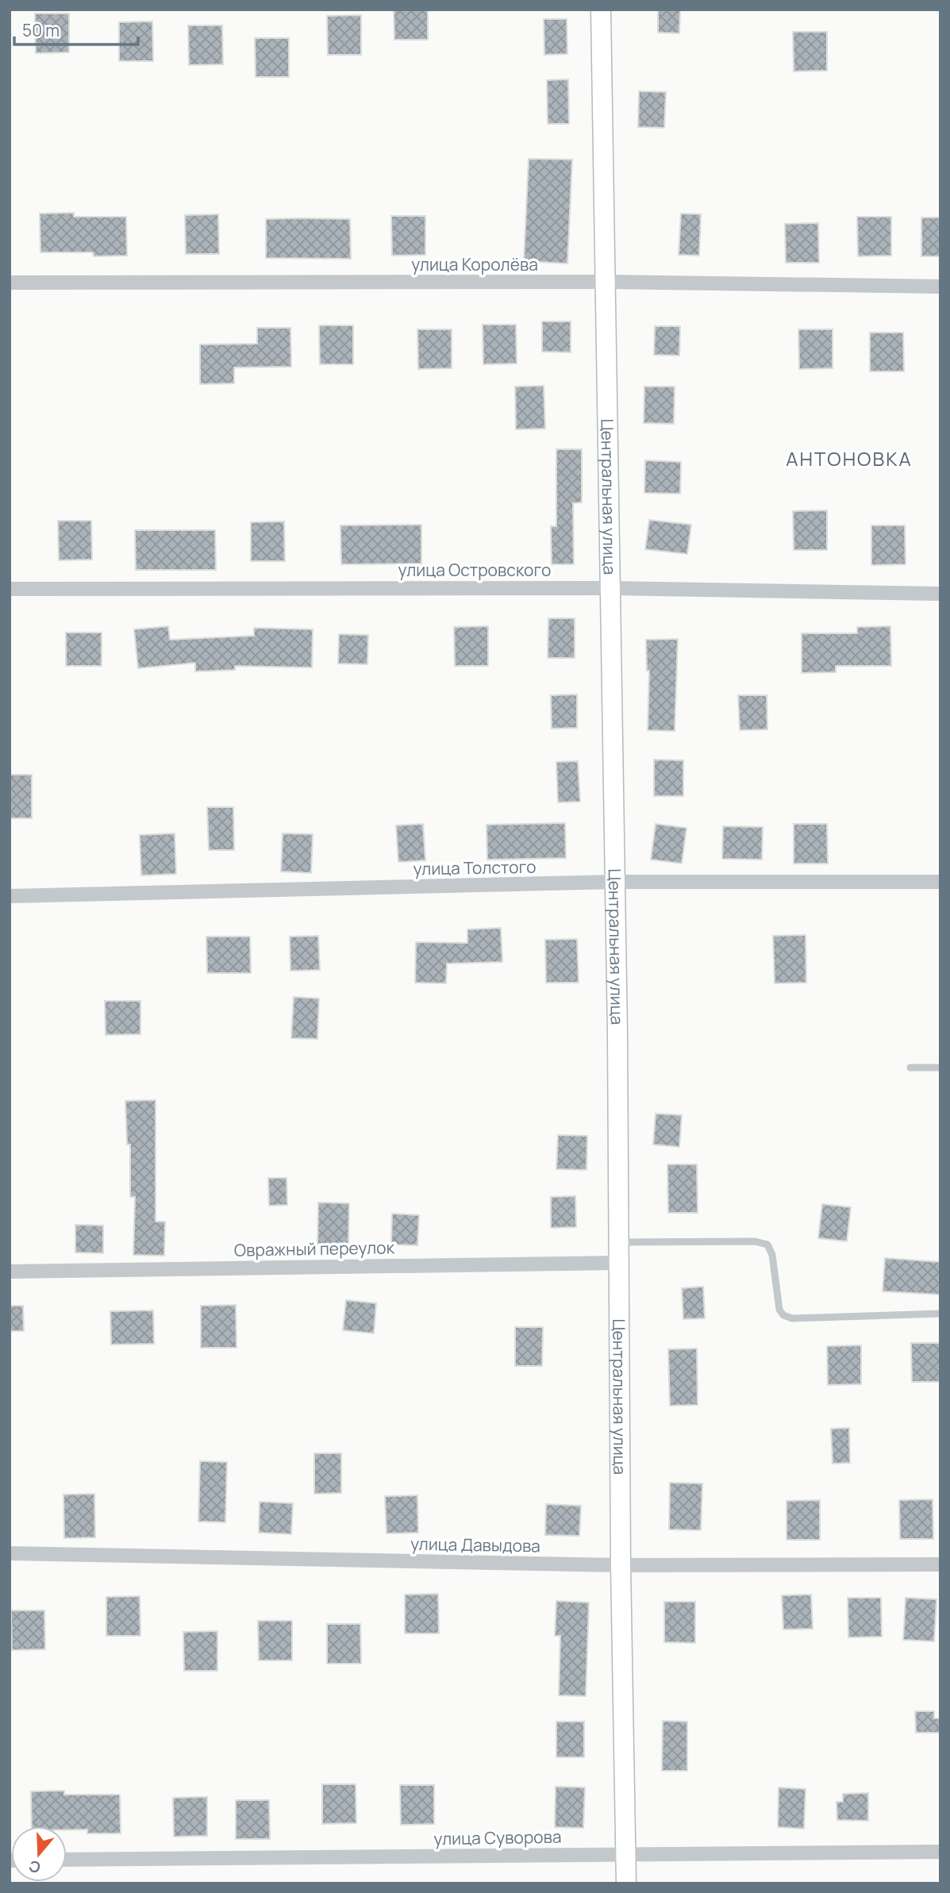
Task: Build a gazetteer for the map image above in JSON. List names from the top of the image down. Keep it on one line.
{"streets":{"street":["улица Королёва","Центральная улица","улица Островского","улица Толстого","Овражный переулок","улица Давыдова","улица Суворова"]},"crossings":[["улица Королёва","Центральная улица"],["Центральная улица","улица Островского"],["Центральная улица","улица Толстого"],["Центральная улица","Овражный переулок"],["Центральная улица","улица Давыдова"],["Центральная улица","улица Суворова"]],"districts":["АНТОНОВКА"],"scale_bar":"50 m","north":"bottom"}
